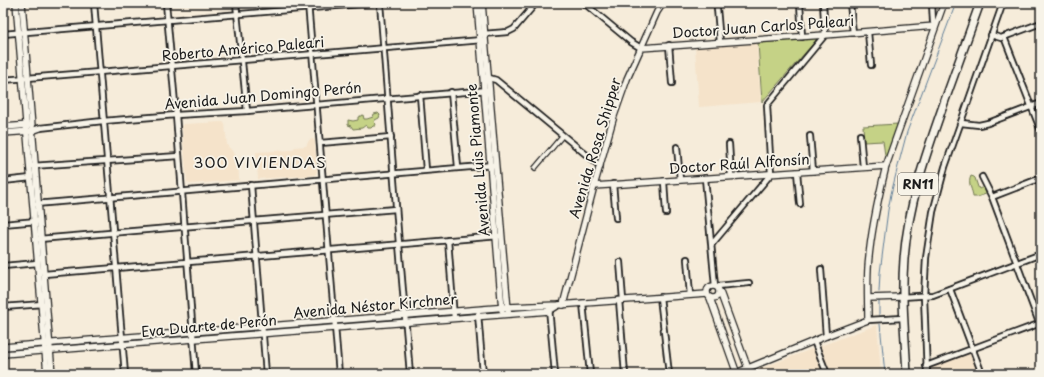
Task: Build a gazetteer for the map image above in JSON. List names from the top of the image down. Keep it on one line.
{"streets":{"highway":["RN11"],"street":["Doctor Juan Carlos Paleari","Roberto Américo Paleari","Avenida Juan Domingo Perón","Avenida Rosa Shipper","Avenida Luis Piamonte","Doctor Raúl Alfonsín","Avenida Néstor Kirchner","Eva Duarte de Perón"]},"crossings":[["Doctor Juan Carlos Paleari","Avenida Rosa Shipper"],["Roberto Américo Paleari","Avenida Luis Piamonte"],["Avenida Juan Domingo Perón","Avenida Luis Piamonte"],["Avenida Rosa Shipper","Doctor Raúl Alfonsín"],["Avenida Rosa Shipper","Eva Duarte de Perón"],["Avenida Luis Piamonte","Avenida Néstor Kirchner"],["Avenida Luis Piamonte","Eva Duarte de Perón"],["Avenida Néstor Kirchner","Eva Duarte de Perón"]],"districts":["300 VIVIENDAS"]}
